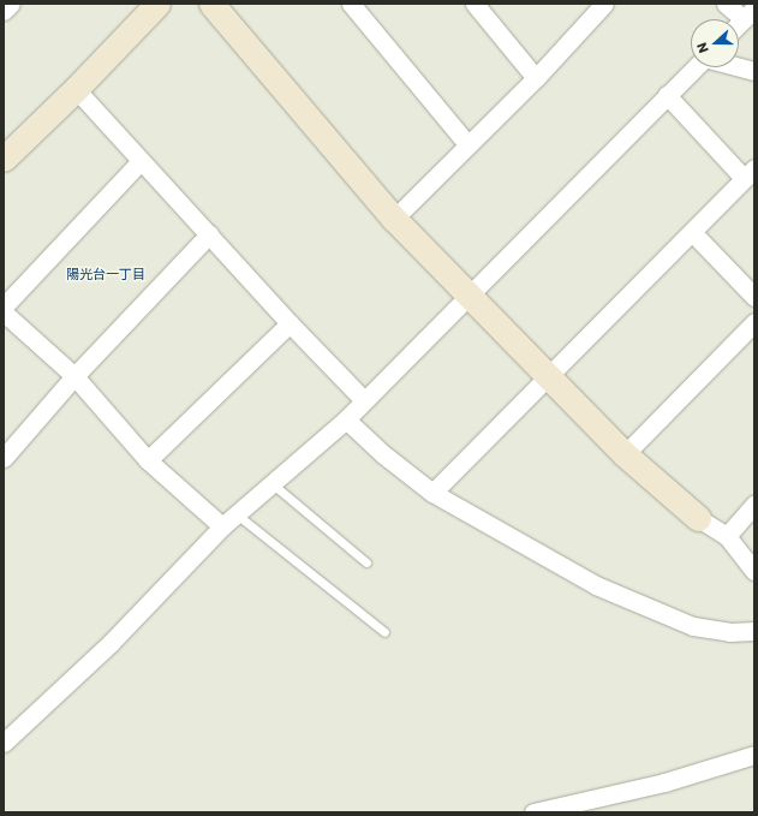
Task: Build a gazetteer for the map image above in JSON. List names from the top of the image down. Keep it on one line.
{"districts":["陽光台一丁目"],"north":"left"}
